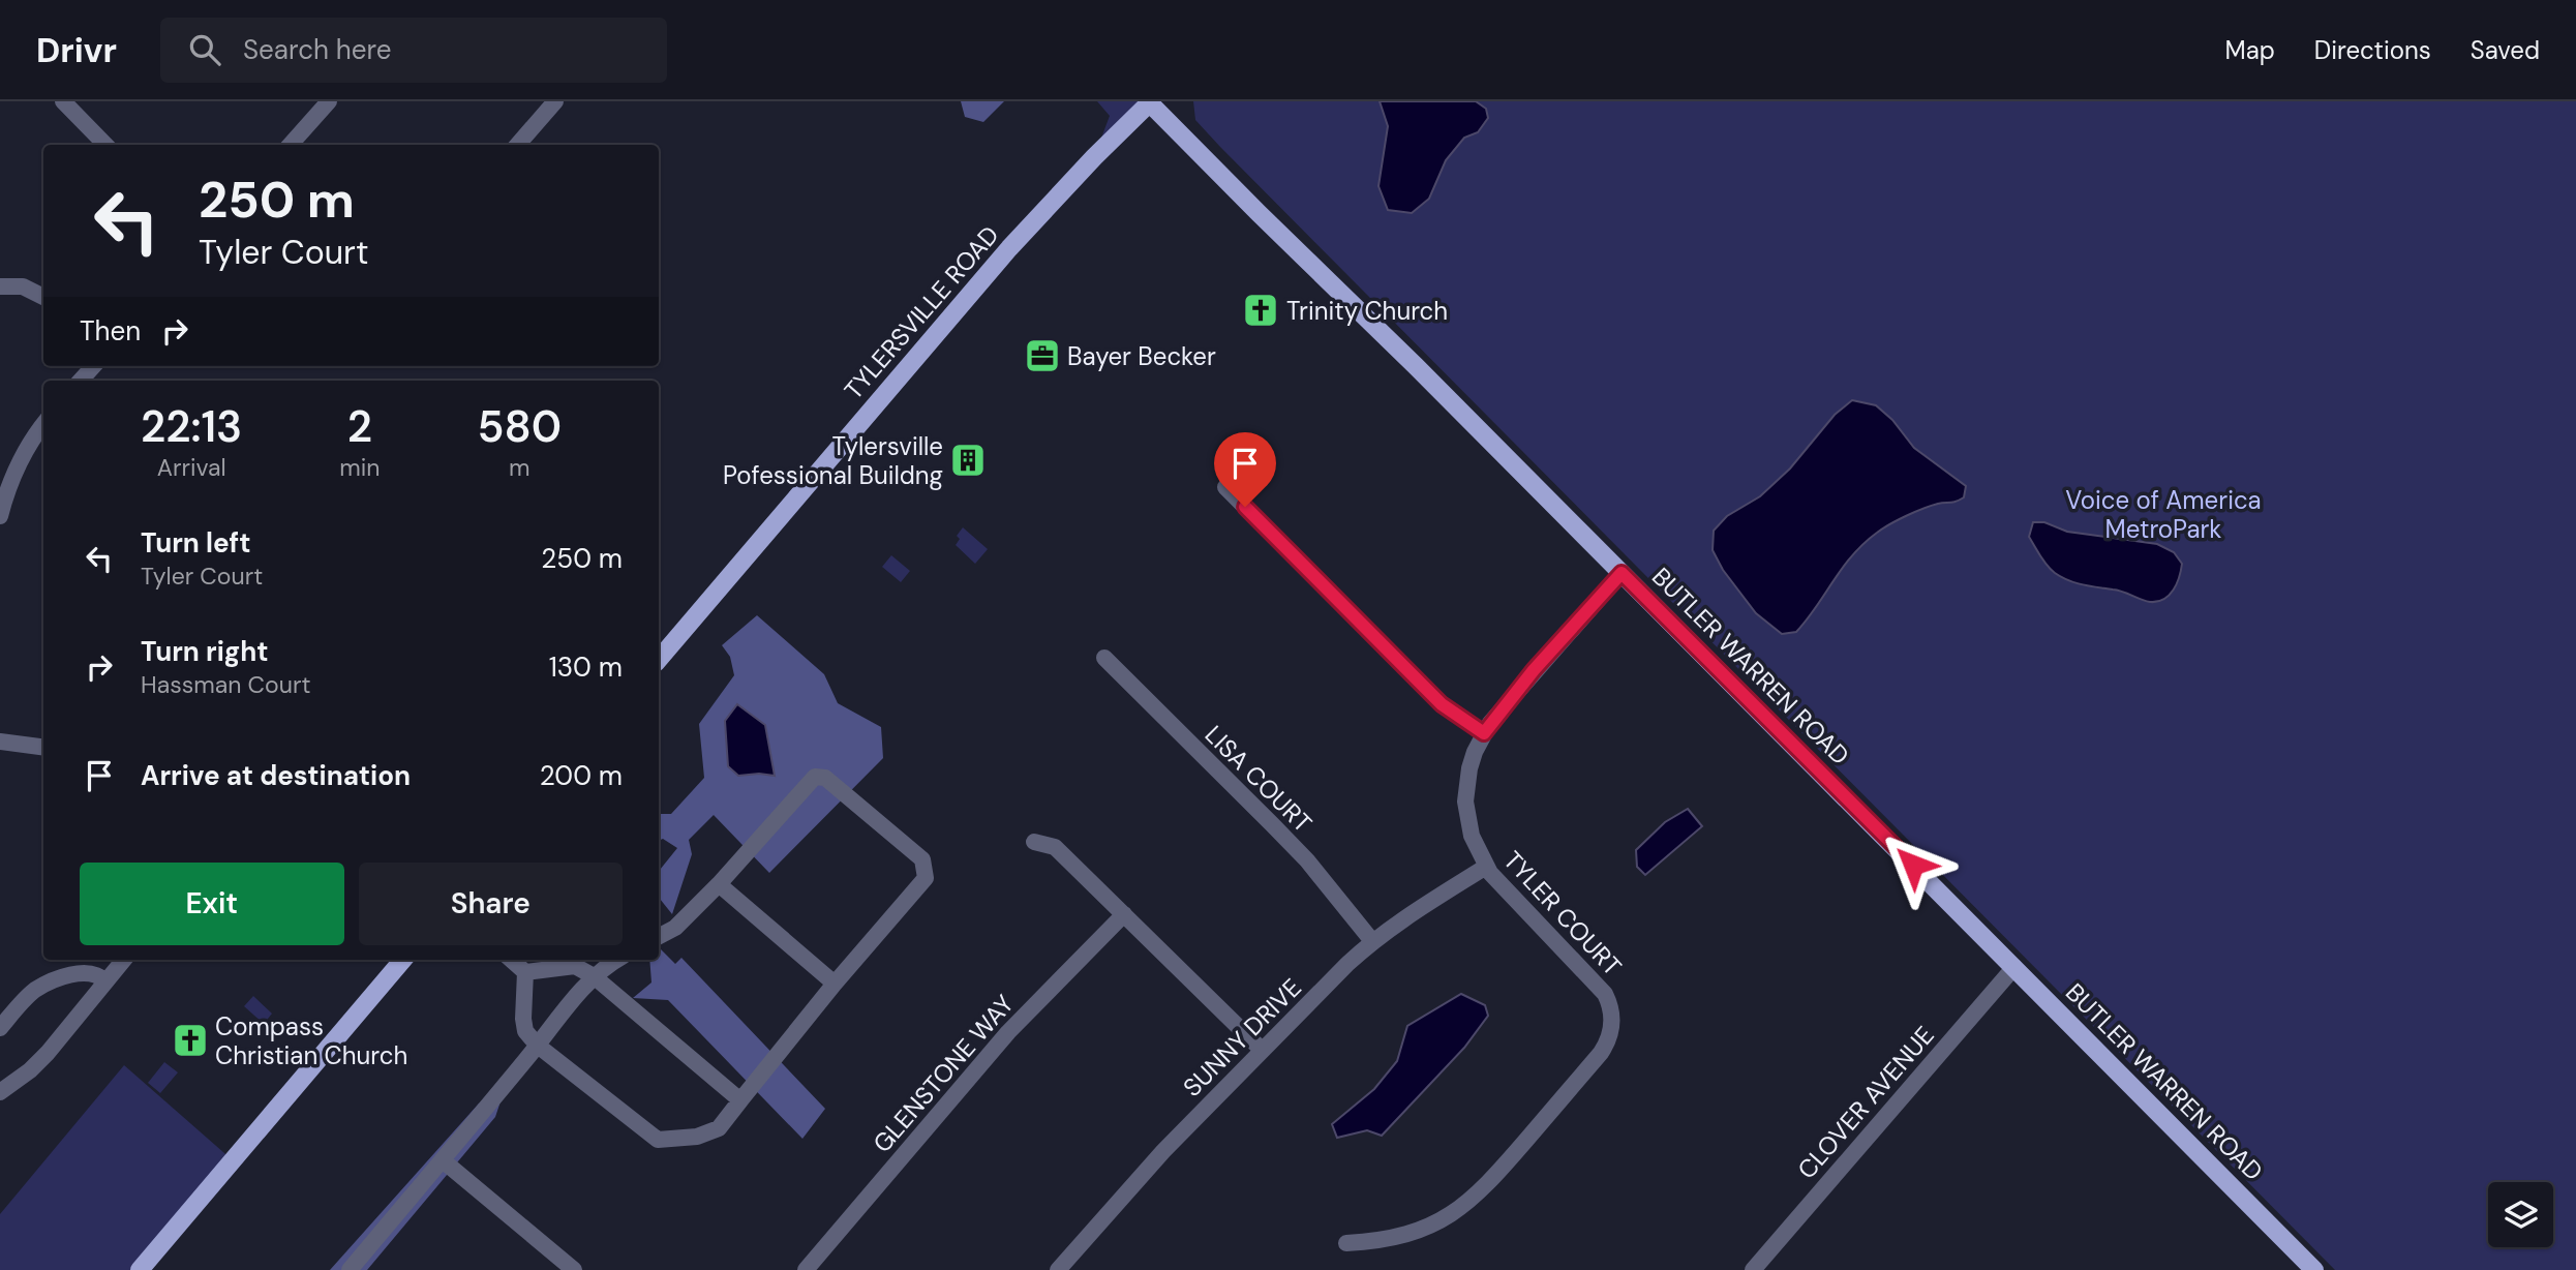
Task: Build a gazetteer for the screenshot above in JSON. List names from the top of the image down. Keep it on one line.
{"streets":{"main road":["TYLERSVILLE ROAD","BUTLER WARREN ROAD"],"street":["LISA COURT","TYLER COURT","SUNNY DRIVE","GLENSTONE WAY","CLOVER AVENUE"]},"crossings":[["TYLERSVILLE ROAD","BUTLER WARREN ROAD"],["BUTLER WARREN ROAD","TYLER COURT"],["BUTLER WARREN ROAD","CLOVER AVENUE"],["LISA COURT","SUNNY DRIVE"],["TYLER COURT","SUNNY DRIVE"]],"parks":["Voice of America MetroPark"],"places":{"church":["Trinity Church","Compass Christian Church"],"office":["Bayer Becker"],"building":["Tylersville Pofessional Buildng"]},"page":{"header":"Drivr","search":"Search here","nav":["Map","Directions","Saved"],"turn":["250 m","Tyler Court"],"then":"Then","eta":["22:13","Arrival","2","min","580","m"],"list":[{"name":"Turn left","note":"Tyler Court","value":"250 m"},{"name":"Turn right","note":"Hassman Court","value":"130 m"},{"name":"Arrive at destination","value":"200 m"}],"buttons":["Exit","Share"]}}
